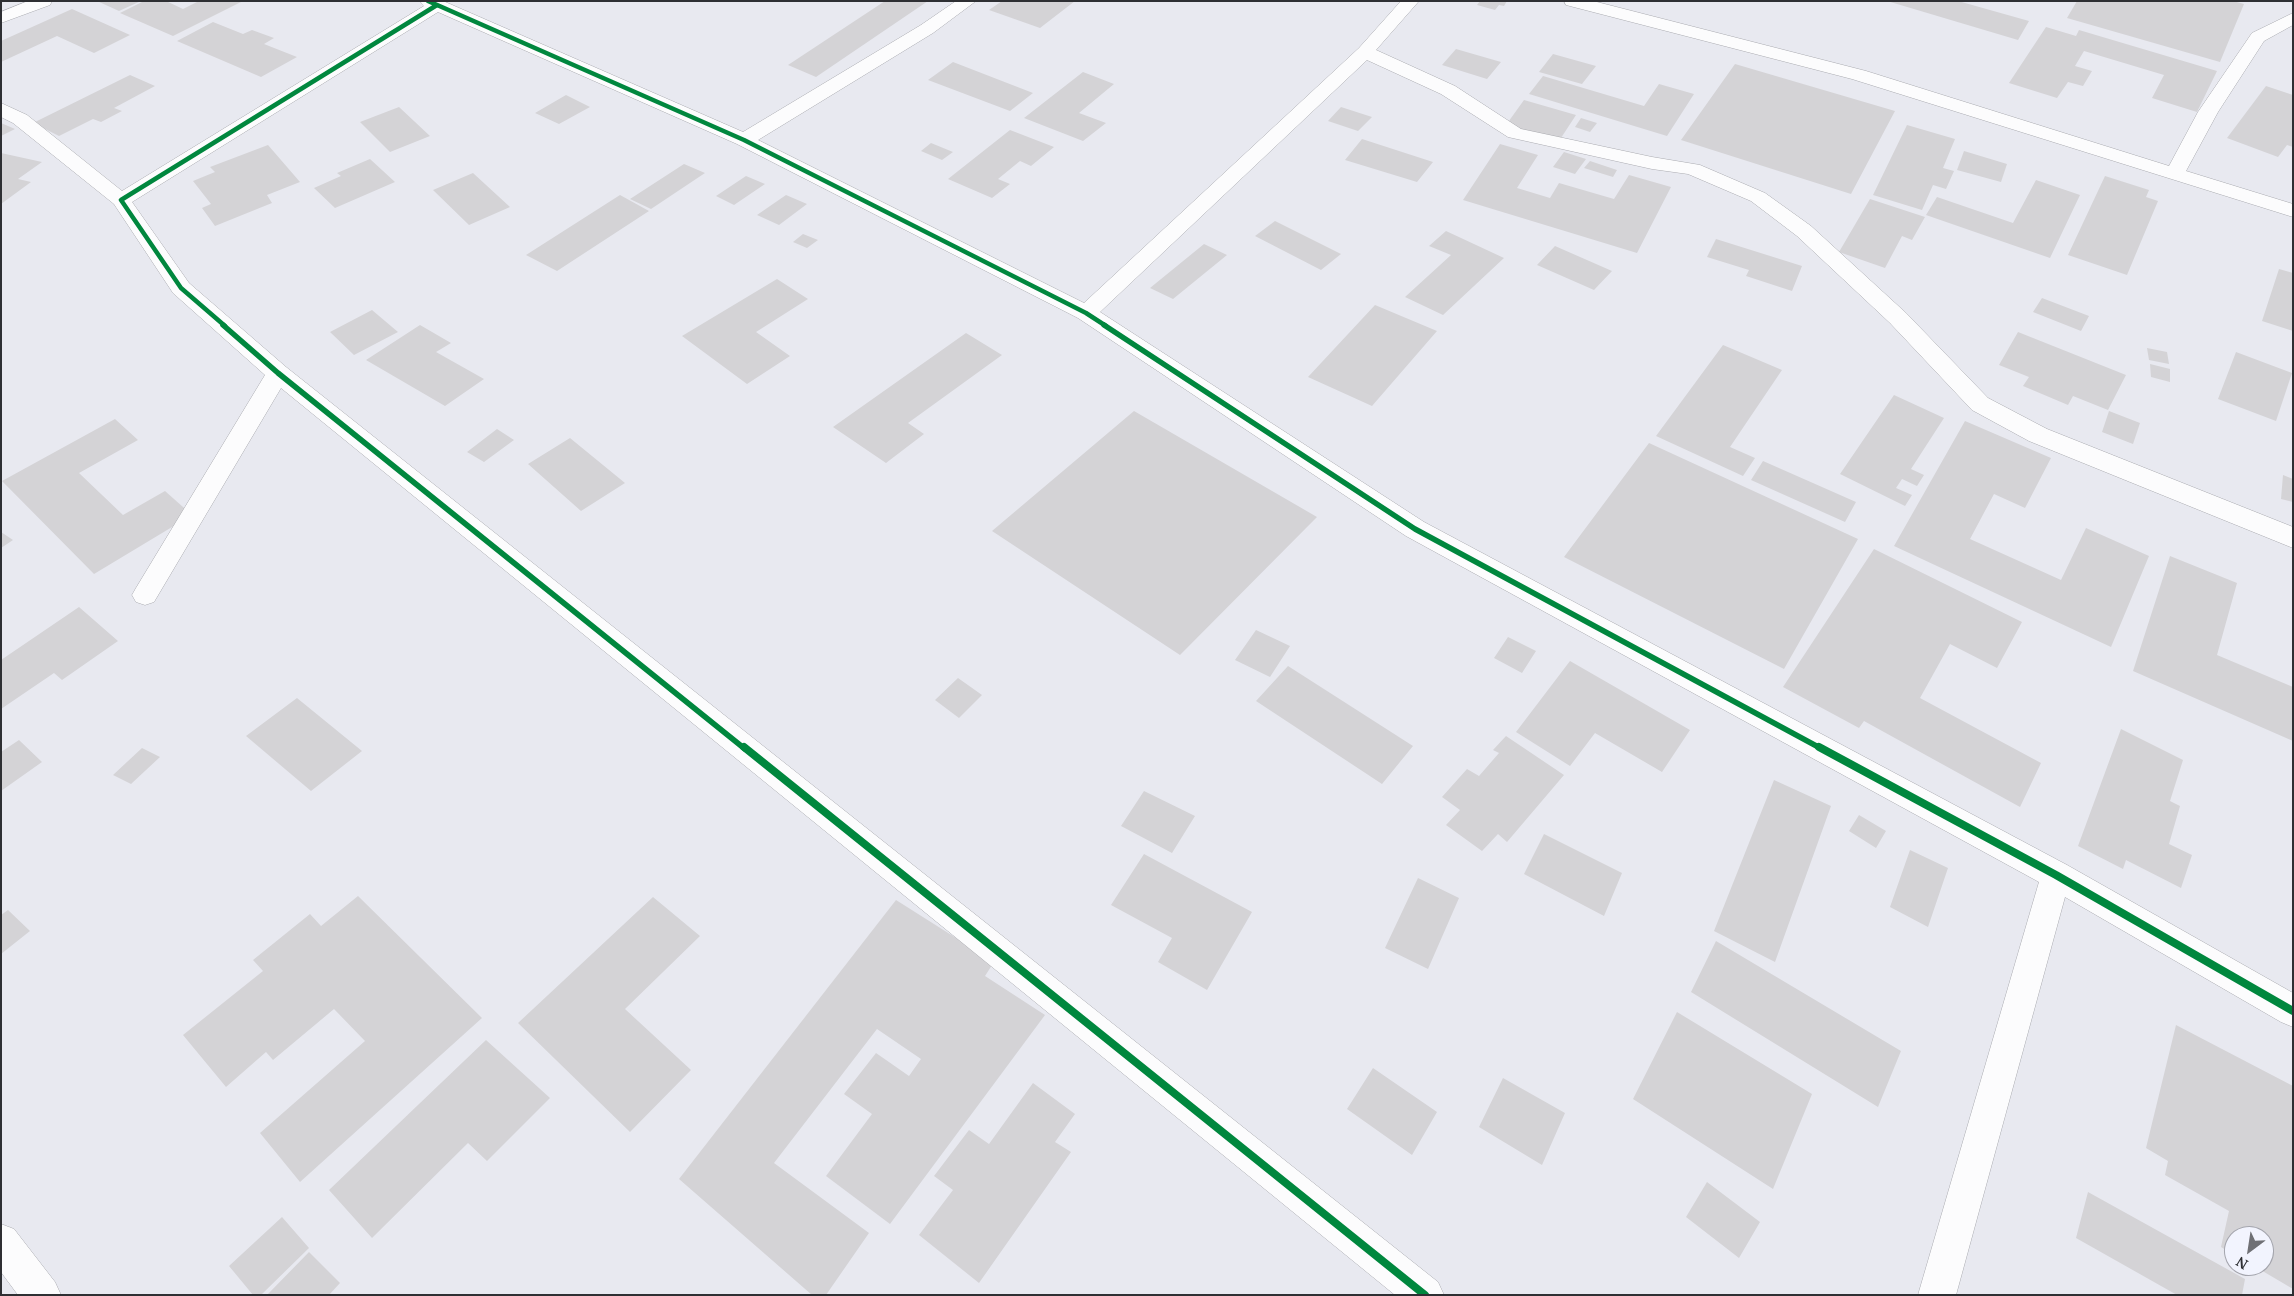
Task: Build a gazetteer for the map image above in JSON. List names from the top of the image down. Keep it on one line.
{"north":"bottom left"}
